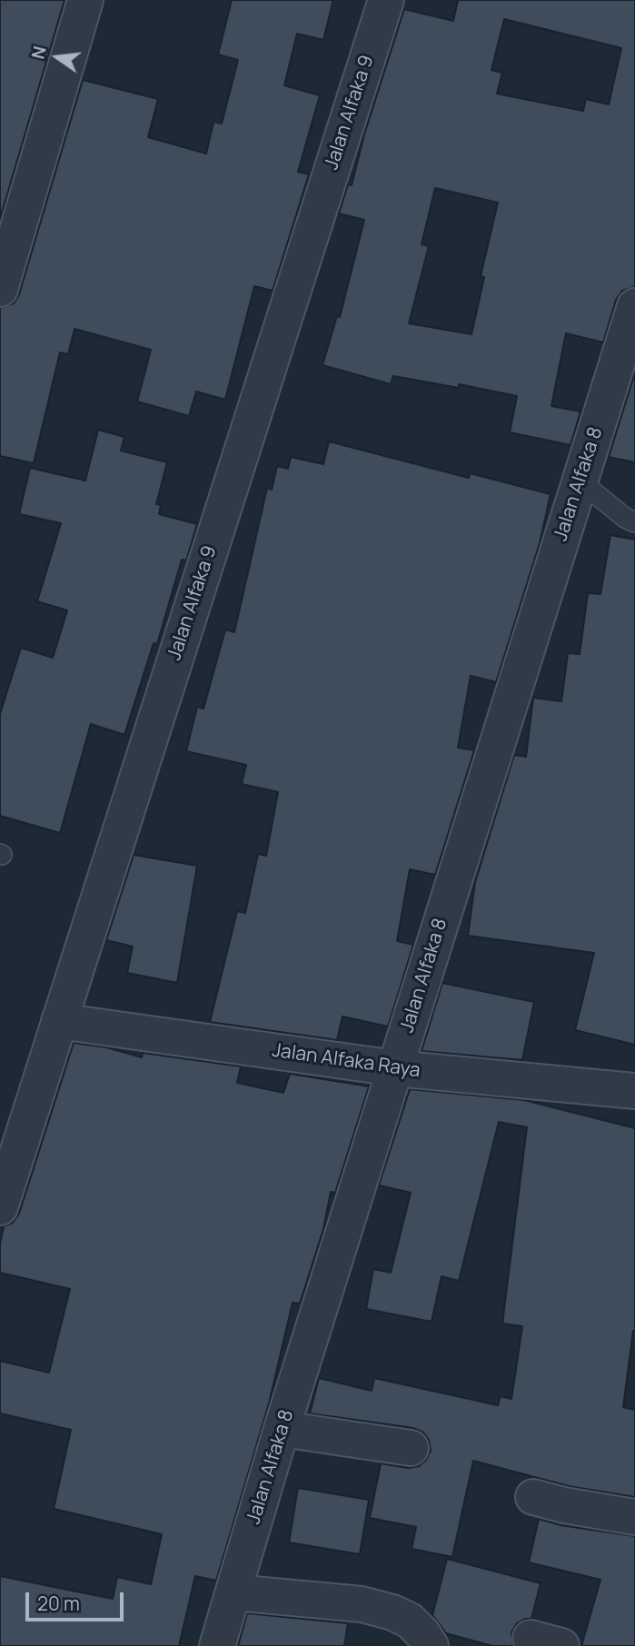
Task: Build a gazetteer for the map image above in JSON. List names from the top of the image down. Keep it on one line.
{"streets":{"street":["Jalan Alfaka 9","Jalan Alfaka 8","Jalan Alfaka Raya"]},"crossings":[["Jalan Alfaka 9","Jalan Alfaka Raya"],["Jalan Alfaka 8","Jalan Alfaka Raya"]],"scale_bar":"20 m","north":"left"}
